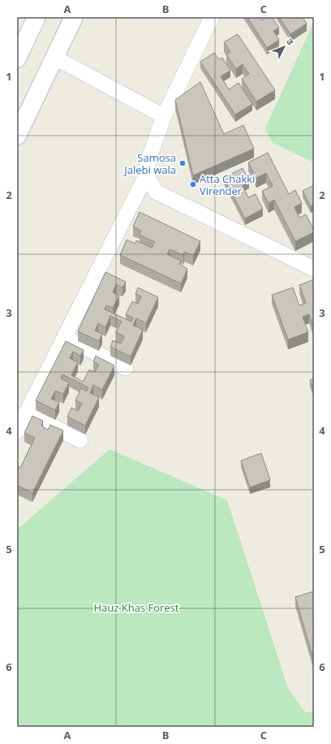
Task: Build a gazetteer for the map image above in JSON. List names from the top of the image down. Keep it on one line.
{"parks":["Hauz Khas Forest"],"places":["Samosa Jalebi wala","Atta Chakki Virender"],"north":"top right","grid":{"columns":["A","B","C"],"rows":["1","2","3","4","5","6"]}}
